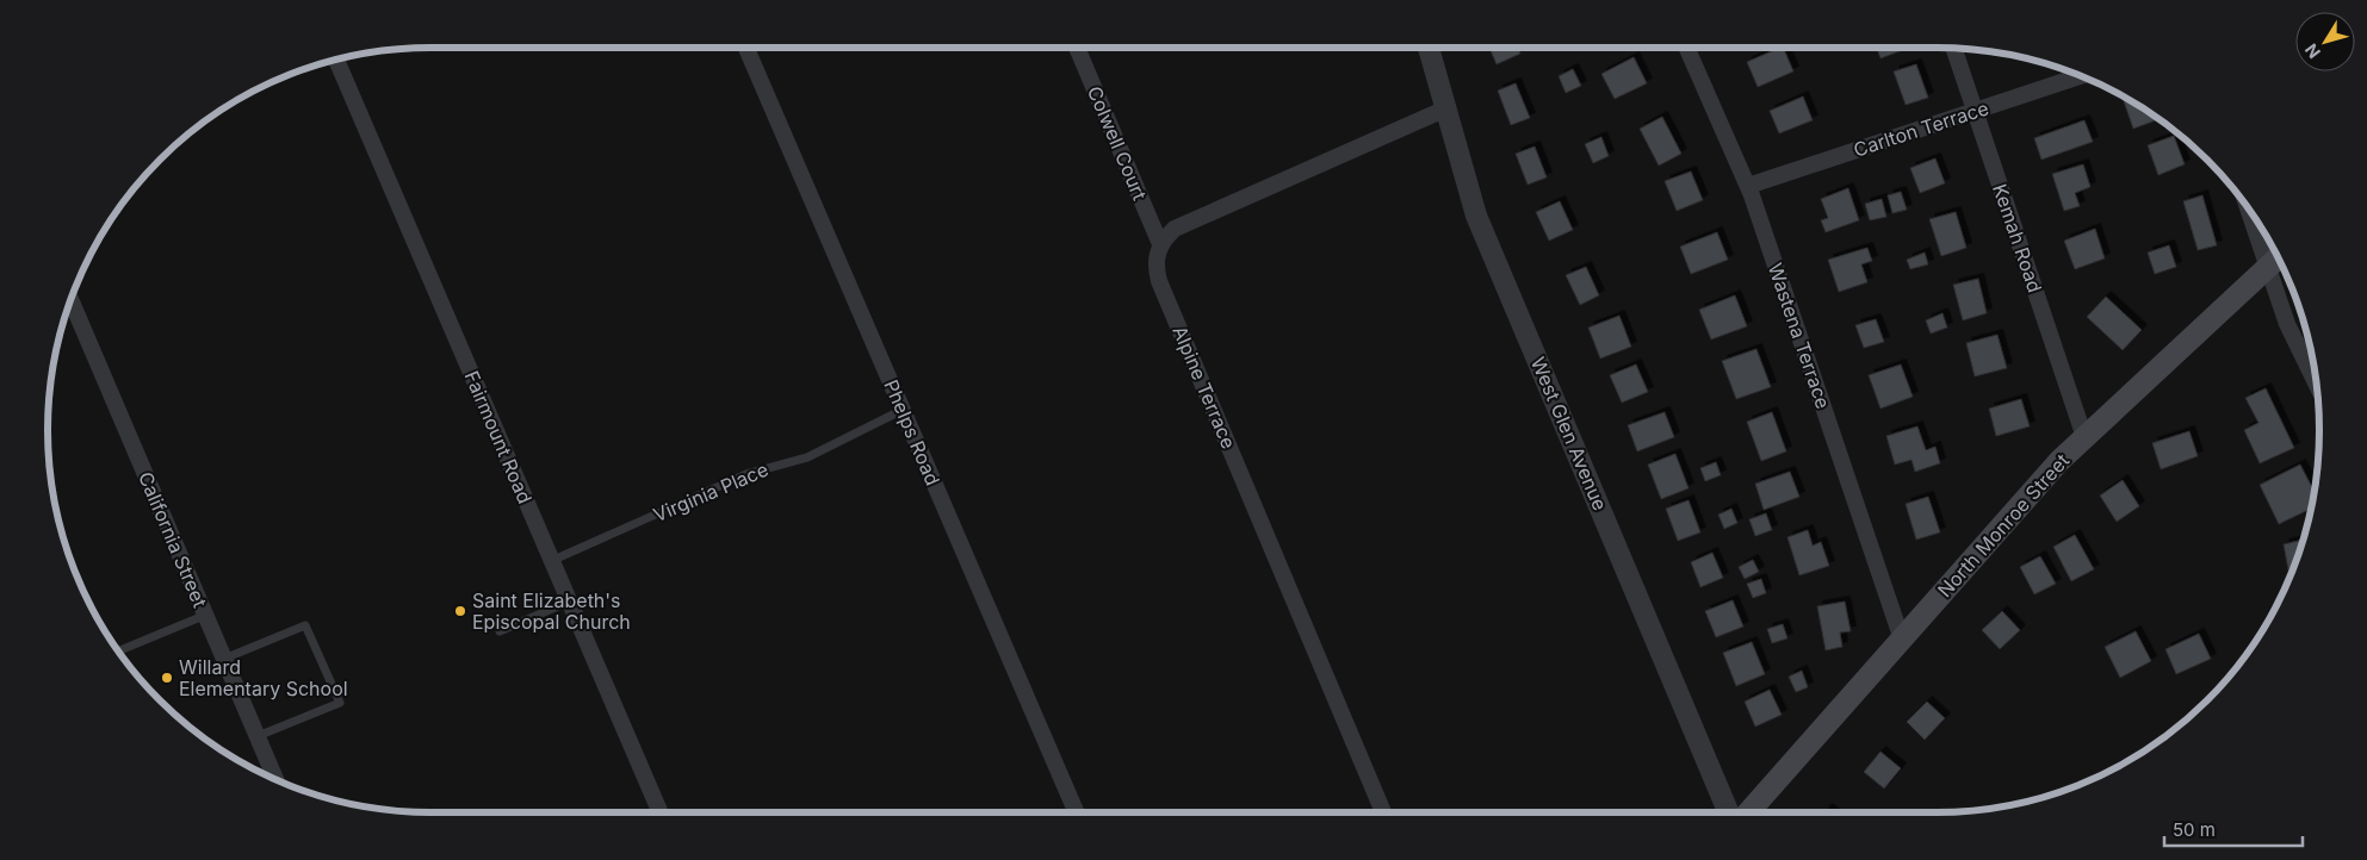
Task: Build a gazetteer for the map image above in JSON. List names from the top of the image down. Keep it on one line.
{"streets":{"main road":["North Monroe Street"],"street":["Carlton Terrace","Colwell Court","Kemah Road","Wastena Terrace","Alpine Terrace","Phelps Road","West Glen Avenue","Fairmount Road","California Street"],"lane":["Virginia Place"]},"crossings":[["Carlton Terrace","Kemah Road"],["Carlton Terrace","Wastena Terrace"],["Colwell Court","Alpine Terrace"],["Kemah Road","North Monroe Street"],["Wastena Terrace","North Monroe Street"],["Phelps Road","Virginia Place"],["Fairmount Road","Virginia Place"]],"places":["Saint Elizabeth's Episcopal Church","Willard Elementary School"],"scale_bar":"50 m","north":"bottom left"}
